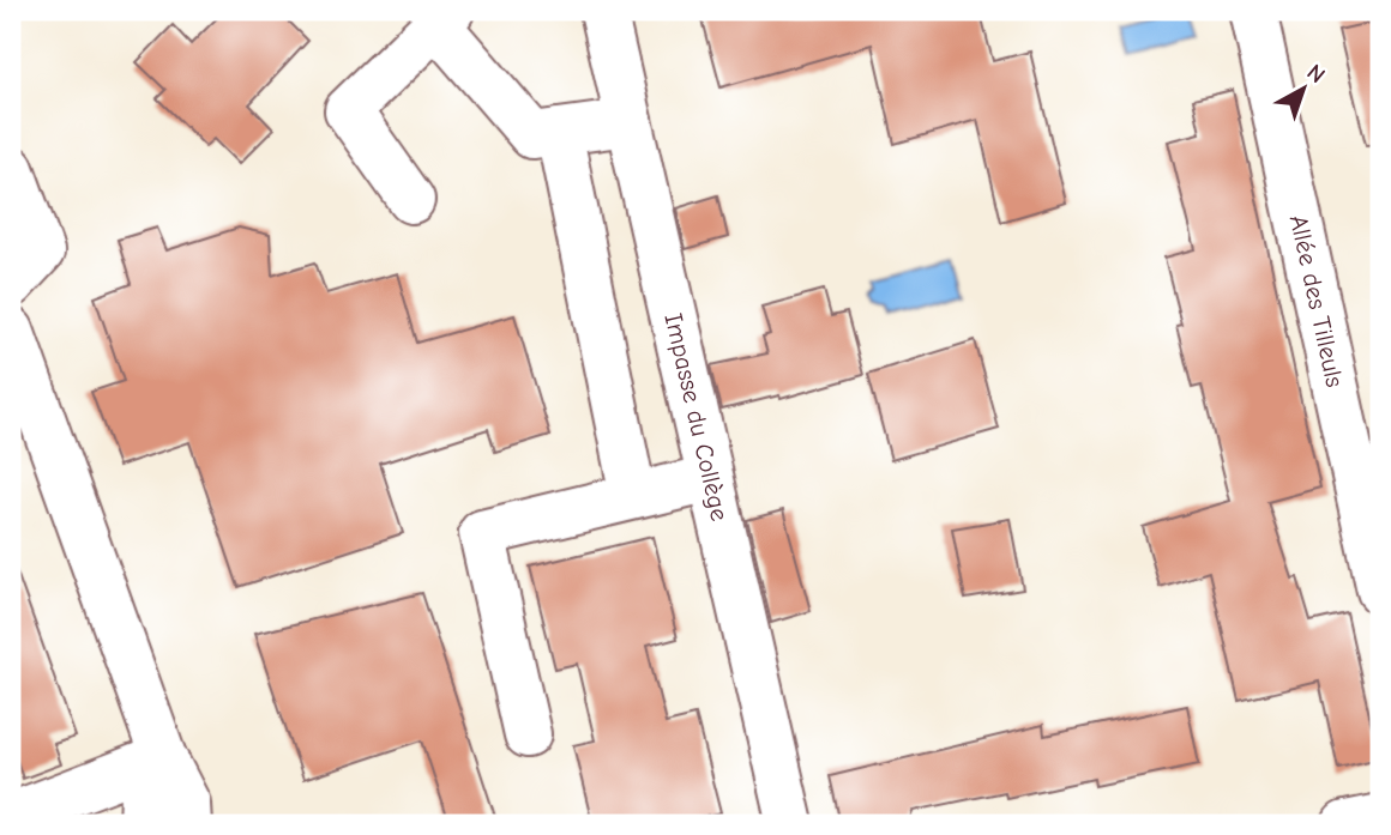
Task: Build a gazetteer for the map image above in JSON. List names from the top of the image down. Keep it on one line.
{"streets":{"street":["Allée des Tilleuls","Impasse du Collège"]},"north":"top right"}
